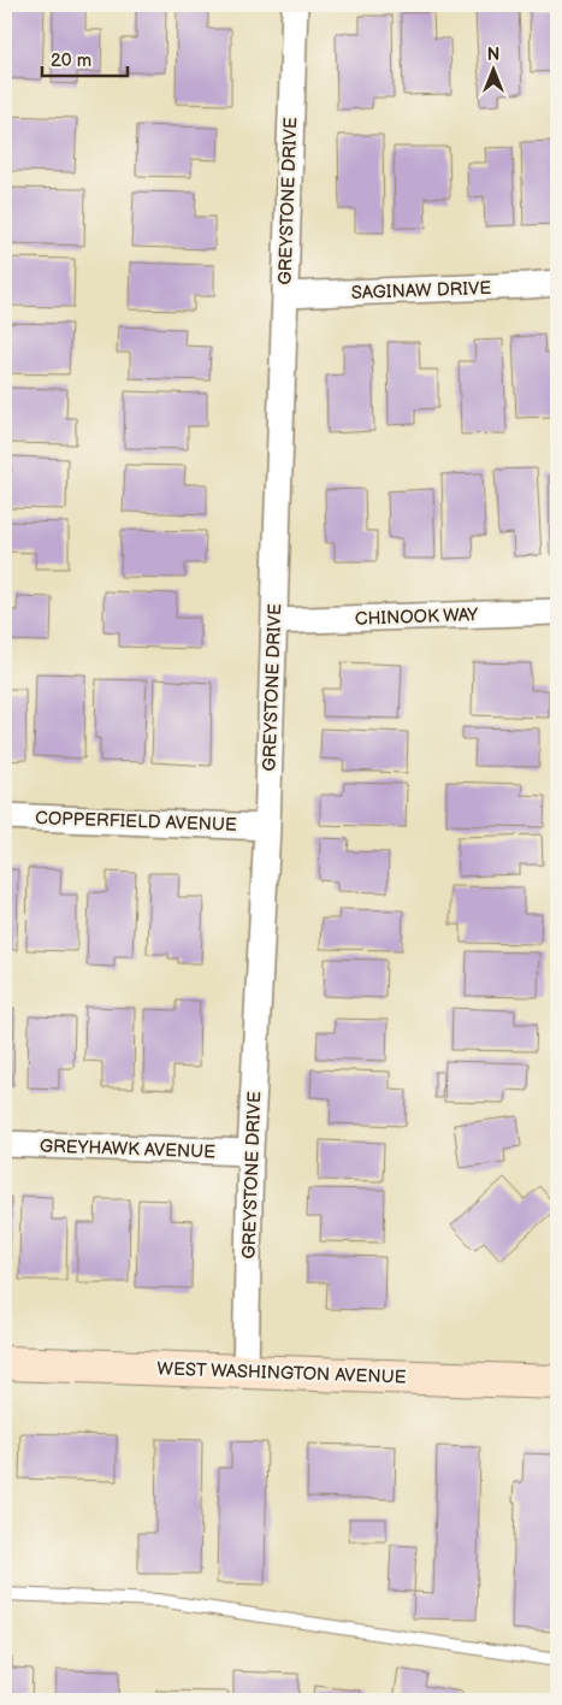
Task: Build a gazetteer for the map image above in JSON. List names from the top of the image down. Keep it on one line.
{"streets":{"main road":["WEST WASHINGTON AVENUE"],"street":["GREYSTONE DRIVE","SAGINAW DRIVE","CHINOOK WAY","COPPERFIELD AVENUE","GREYHAWK AVENUE"]},"crossings":[["GREYSTONE DRIVE","SAGINAW DRIVE"],["GREYSTONE DRIVE","CHINOOK WAY"],["GREYSTONE DRIVE","COPPERFIELD AVENUE"],["GREYSTONE DRIVE","GREYHAWK AVENUE"],["GREYSTONE DRIVE","WEST WASHINGTON AVENUE"]],"scale_bar":"20 m","north":"top"}
